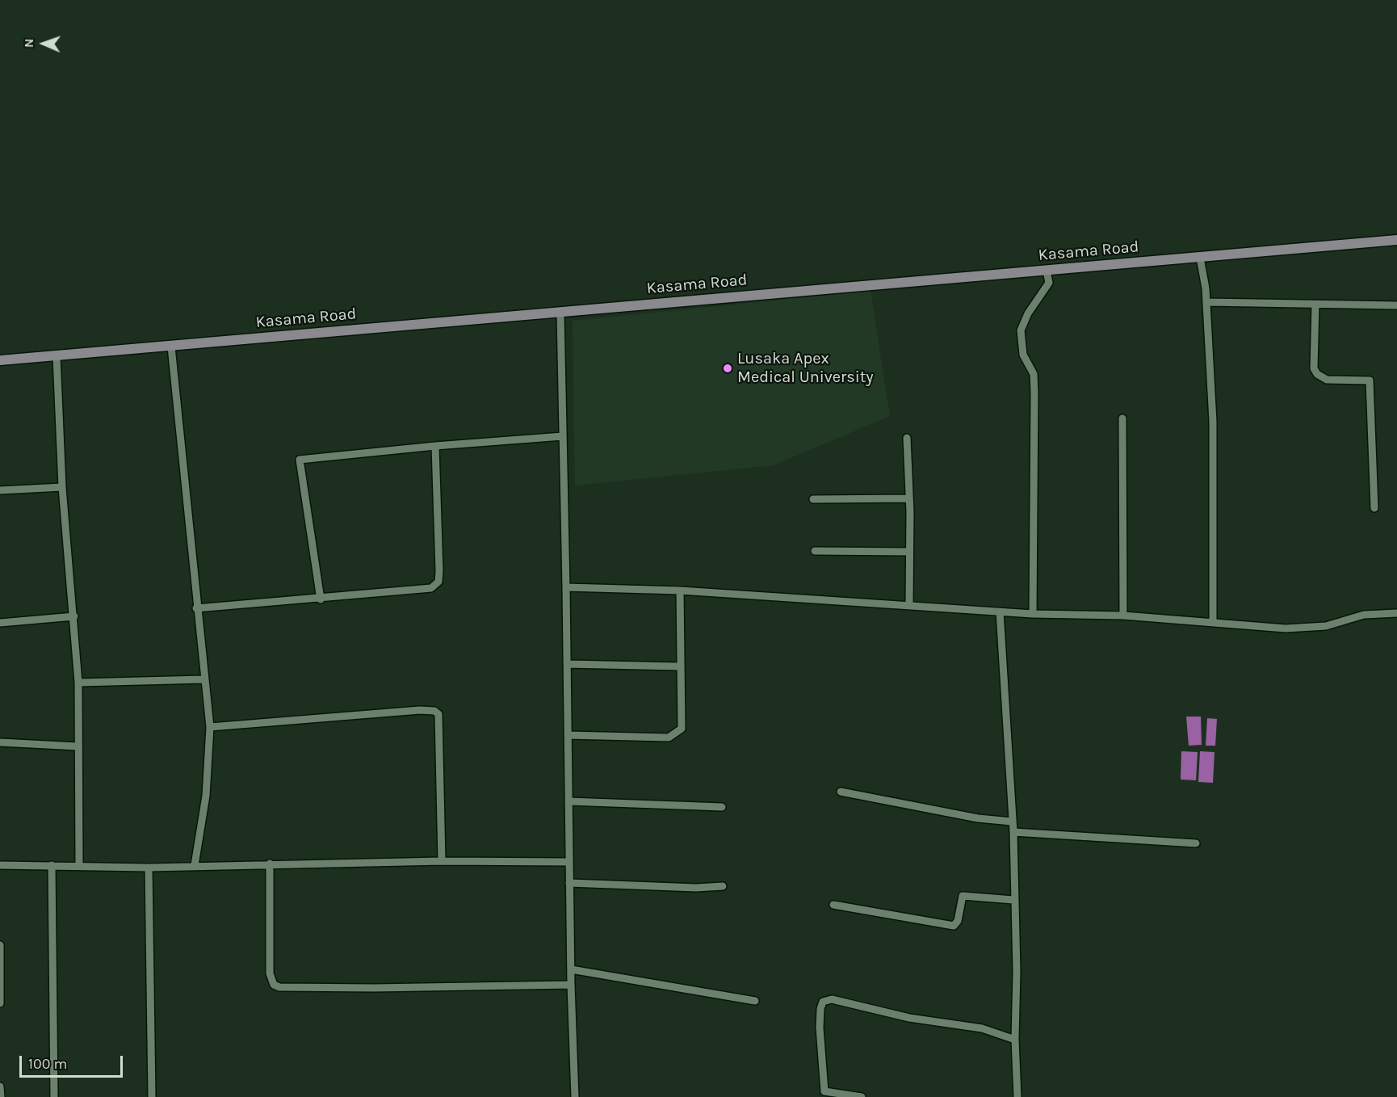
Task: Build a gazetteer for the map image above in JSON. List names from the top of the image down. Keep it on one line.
{"streets":{"street":["Kasama Road"]},"places":["Lusaka Apex Medical University"],"scale_bar":"100 m","north":"left"}
